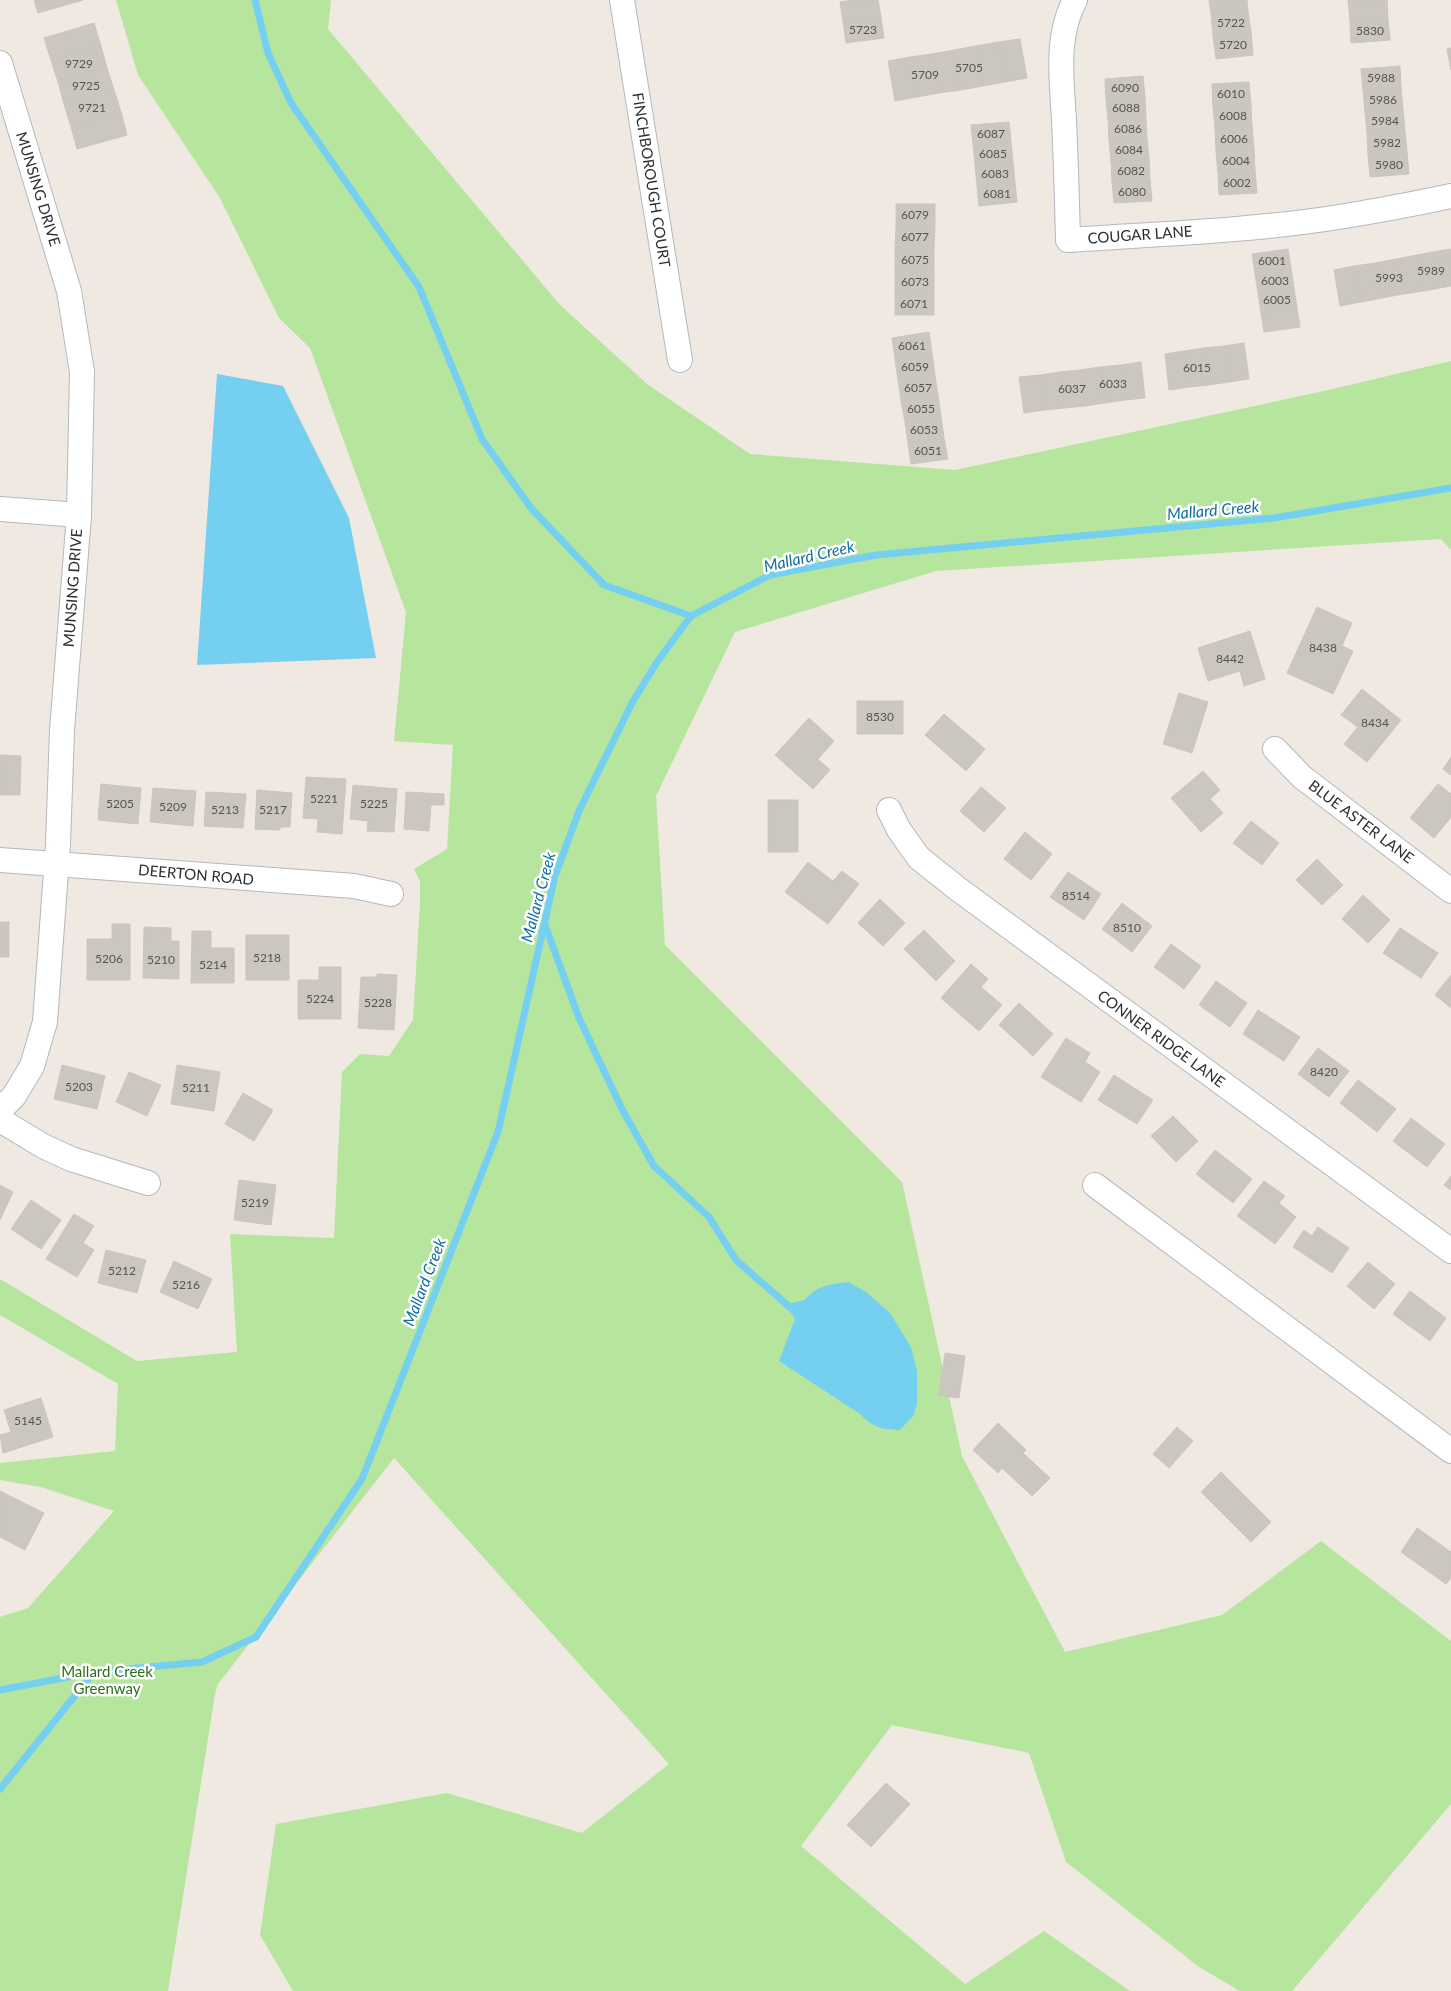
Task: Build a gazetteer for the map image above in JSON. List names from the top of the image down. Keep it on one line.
{"streets":{"street":["FINCHBOROUGH COURT","MUNSING DRIVE","COUGAR LANE","BLUE ASTER LANE","DEERTON ROAD","CONNER RIDGE LANE"]},"crossings":[["MUNSING DRIVE","DEERTON ROAD"]],"water":["Mallard Creek"],"parks":["Mallard Creek Greenway"],"house_numbers":["5722","5723","5830","5720","9729","5705","5709","5988","9725","6090","6010","5986","9721","6088","6008","5984","6086","6087","6006","5982","6084","6085","6004","5980","6082","6083","6002","6080","6081","6079","6077","6075","6001","5989","5993","6003","6073","6005","6071","6061","6059","6015","6033","6057","6037","6055","6053","6051","8438","8442","8530","8434","5221","5205","5225","5209","5213","5217","8514","8510","5218","5206","5210","5214","5224","5228","8420","5203","5211","5219","5212","5216","5145"]}
